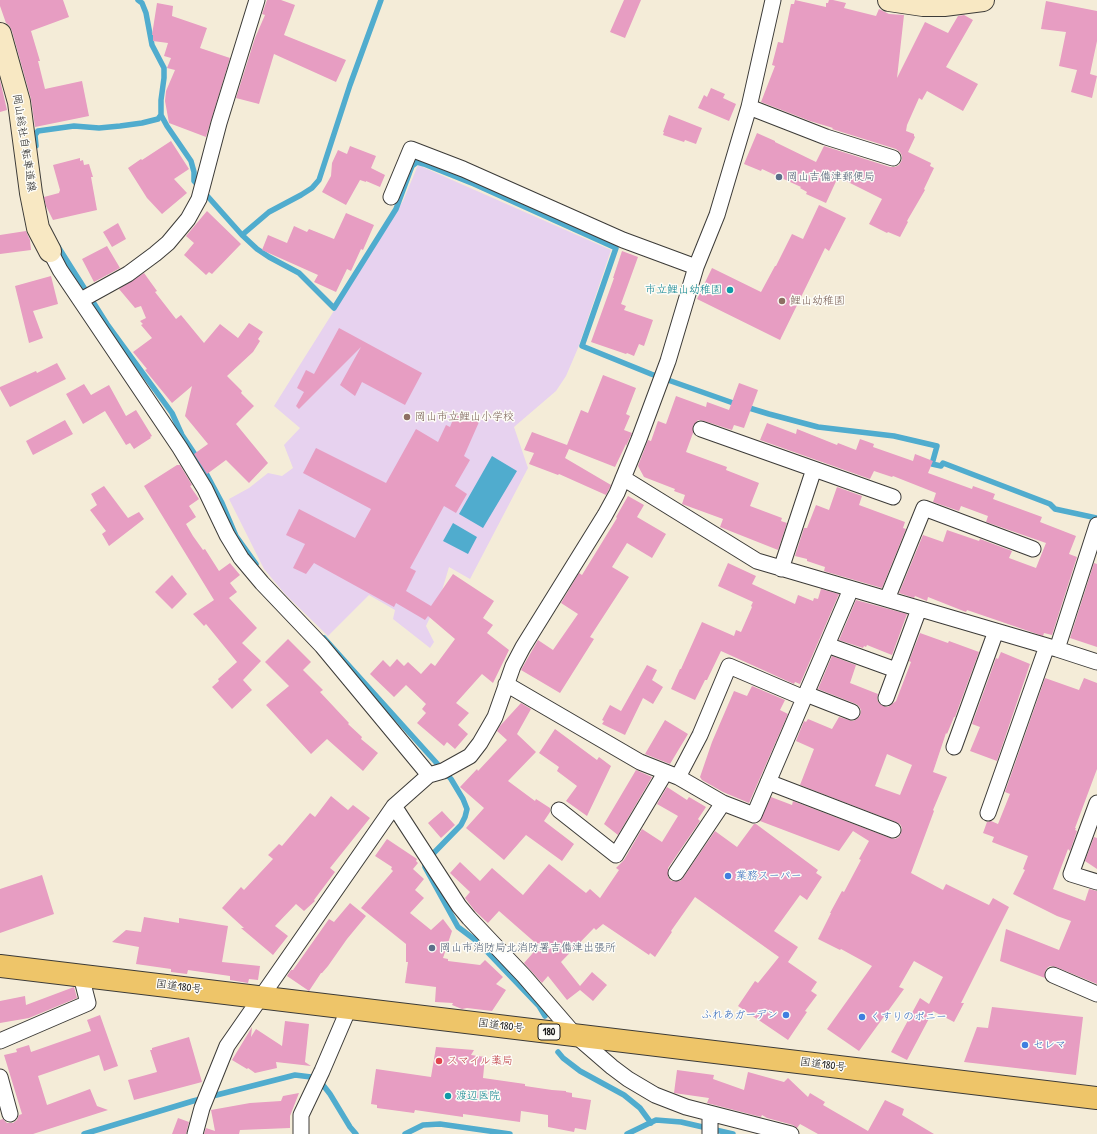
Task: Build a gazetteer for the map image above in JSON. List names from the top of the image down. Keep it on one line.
{"streets":{"highway":["国道180号","180"],"main road":["岡山総社自転車道線"]},"places":["岡山吉備津郵便局","市立鯉山幼稚園","鯉山幼稚園","岡山市立鯉山小学校","業務スーパー","岡山市消防局北消防署吉備津出張所","ふれあガーデン","くすりのポニー","セレマ","スマイル薬局","渡辺医院"]}
